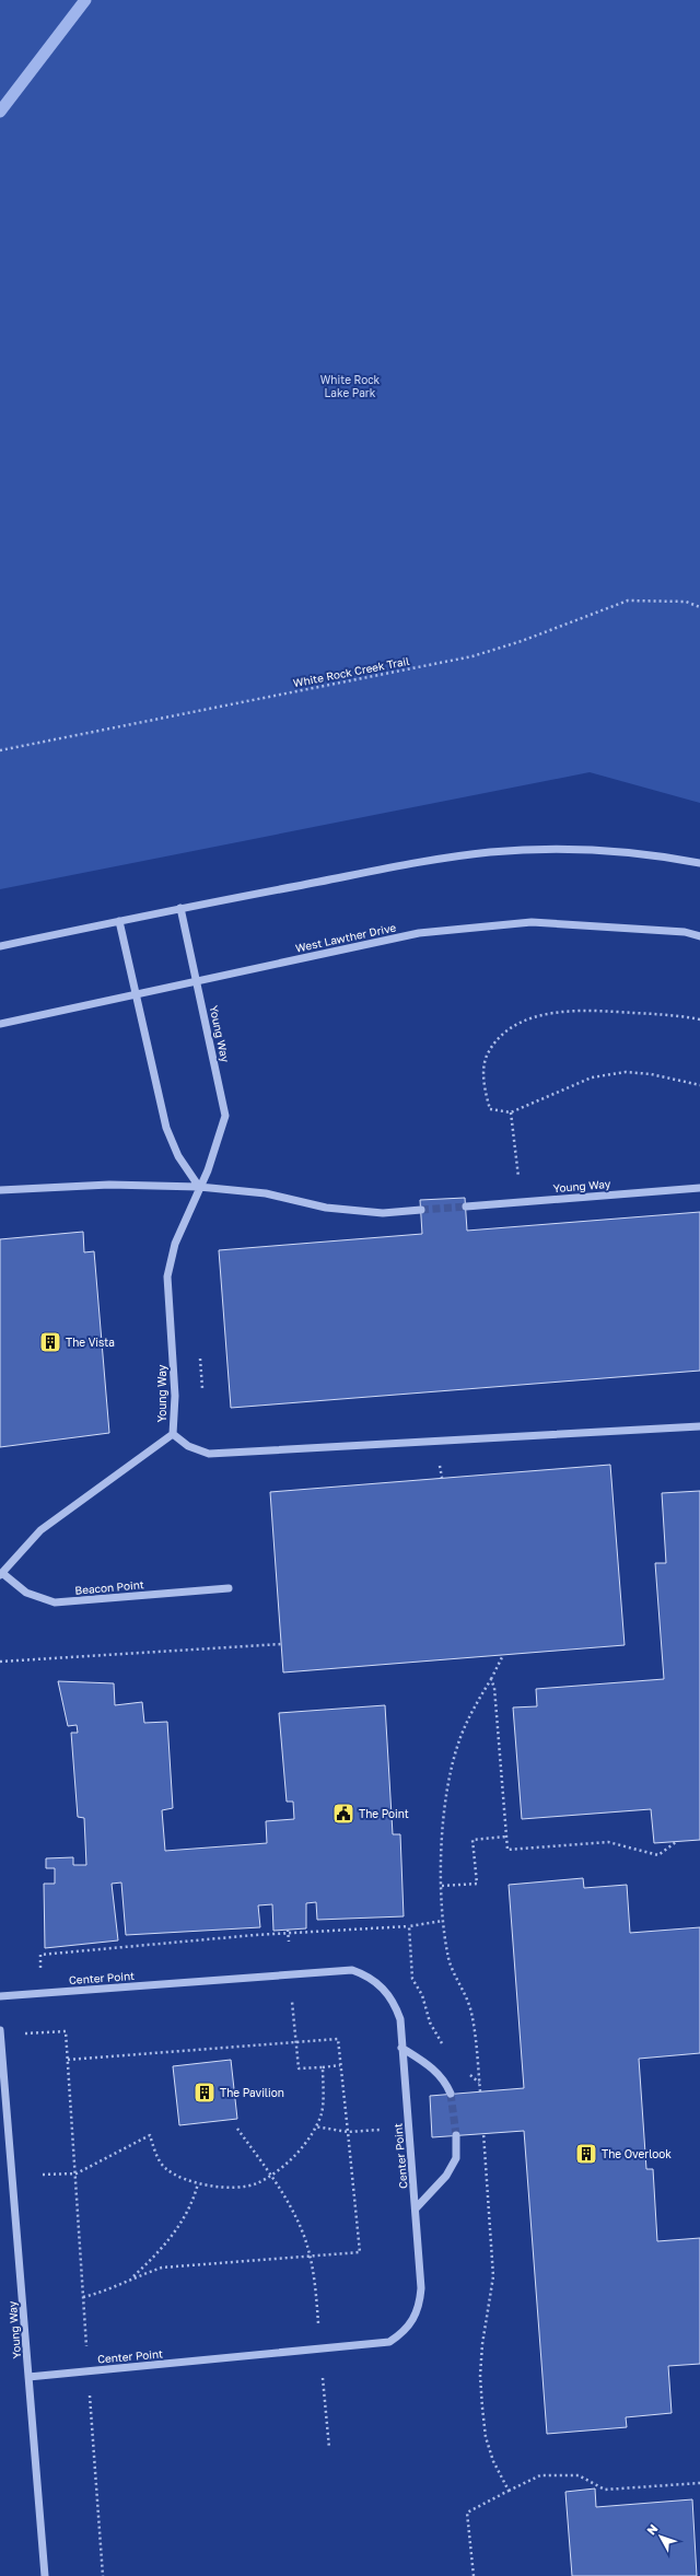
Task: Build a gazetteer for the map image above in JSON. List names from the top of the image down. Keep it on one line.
{"streets":{"street":["West Lawther Drive","Young Way","Beacon Point","Center Point"],"path":["White Rock Creek Trail"]},"crossings":[["West Lawther Drive","Young Way"],["Young Way","Beacon Point"],["Young Way","Center Point"]],"parks":["White Rock Lake Park"],"places":{"building":["The Vista","The Pavilion","The Overlook"],"public building":["The Point"]},"north":"top left"}
